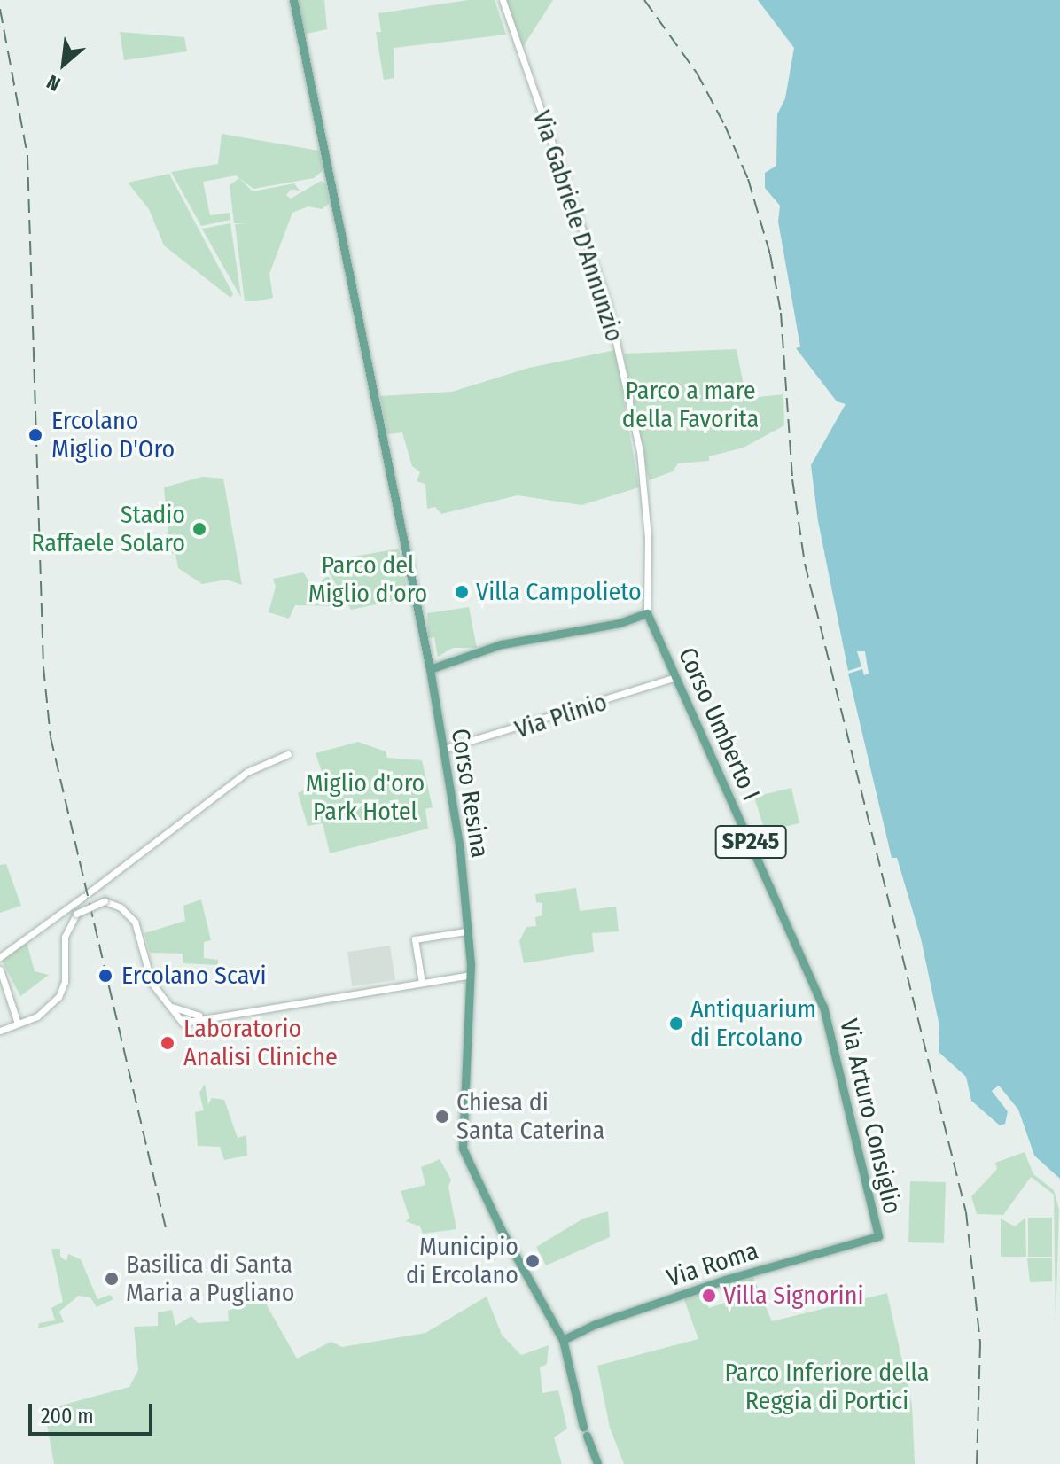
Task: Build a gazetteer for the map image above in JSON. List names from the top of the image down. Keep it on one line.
{"streets":{"main road":["Corso Umberto I","Corso Resina","SP245","Via Arturo Consiglio","Via Roma"],"street":["Via Gabriele D'Annunzio","Via Plinio"]},"crossings":[["Via Gabriele D'Annunzio","Corso Umberto I"],["Via Plinio","Corso Umberto I"],["Via Plinio","Corso Resina"],["Corso Umberto I","Via Arturo Consiglio"],["Corso Resina","Via Roma"],["Via Arturo Consiglio","Via Roma"]],"parks":["Parco a mare della Favorita","Parco del Miglio d'oro","Miglio d'oro Park Hotel","Parco Inferiore della Reggia di Portici"],"places":["Ercolano Miglio D'Oro","Stadio Raffaele Solaro","Villa Campolieto","Ercolano Scavi","Antiquarium di Ercolano","Laboratorio Analisi Cliniche","Chiesa di Santa Caterina","Municipio di Ercolano","Basilica di Santa Maria a Pugliano","Villa Signorini"],"scale_bar":"200 m","north":"bottom left"}
